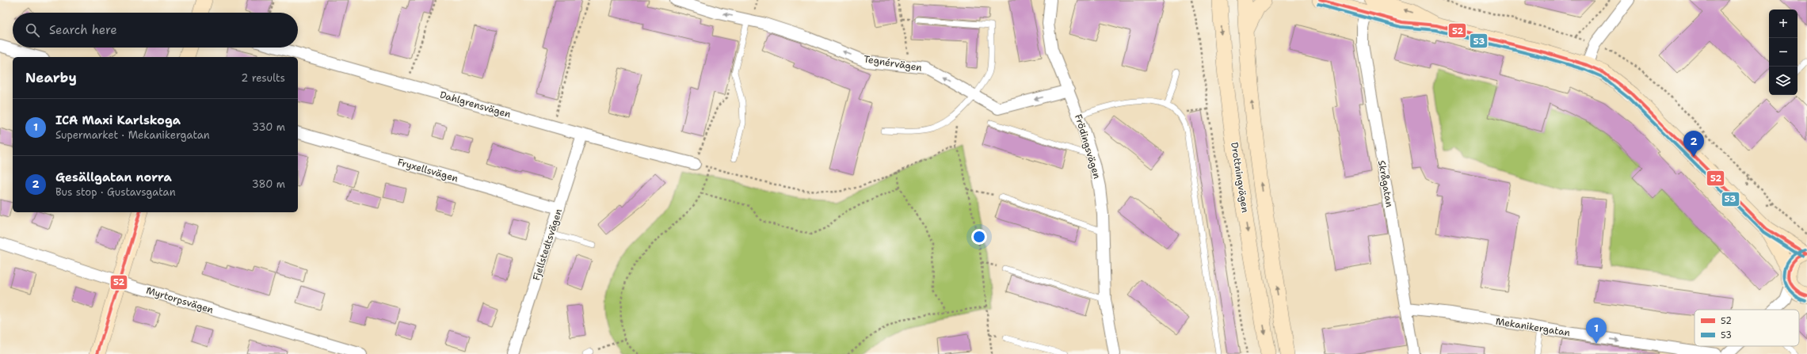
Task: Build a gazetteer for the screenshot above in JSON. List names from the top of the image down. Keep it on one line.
{"streets":{"street":["Tegnérvägen","Dahlgrensvägen","Frödingsvägen","Fryxellsvägen","Drottningvägen","Skrågatan","Fjellstedtsvägen","Myrtorpsvägen","Mekanikergatan"]},"crossings":[["Tegnérvägen","Frödingsvägen"],["Dahlgrensvägen","Fjellstedtsvägen"],["Fryxellsvägen","Fjellstedtsvägen"],["Skrågatan","Mekanikergatan"]],"one_way":["Tegnérvägen","Mekanikergatan"],"lines":["transit line 52","transit line 53"],"legend":["52","53"],"page":{"map_buttons":["+","−"],"search":"Search here","heading":["Nearby","2 results"],"list":[{"mark":"1","name":"ICA Maxi Karlskoga","note":"Supermarket · Mekanikergatan","value":"330 m"},{"mark":"2","name":"Gesällgatan norra","note":"Bus stop · Gustavsgatan","value":"380 m"}],"pins":["2","1"]}}
